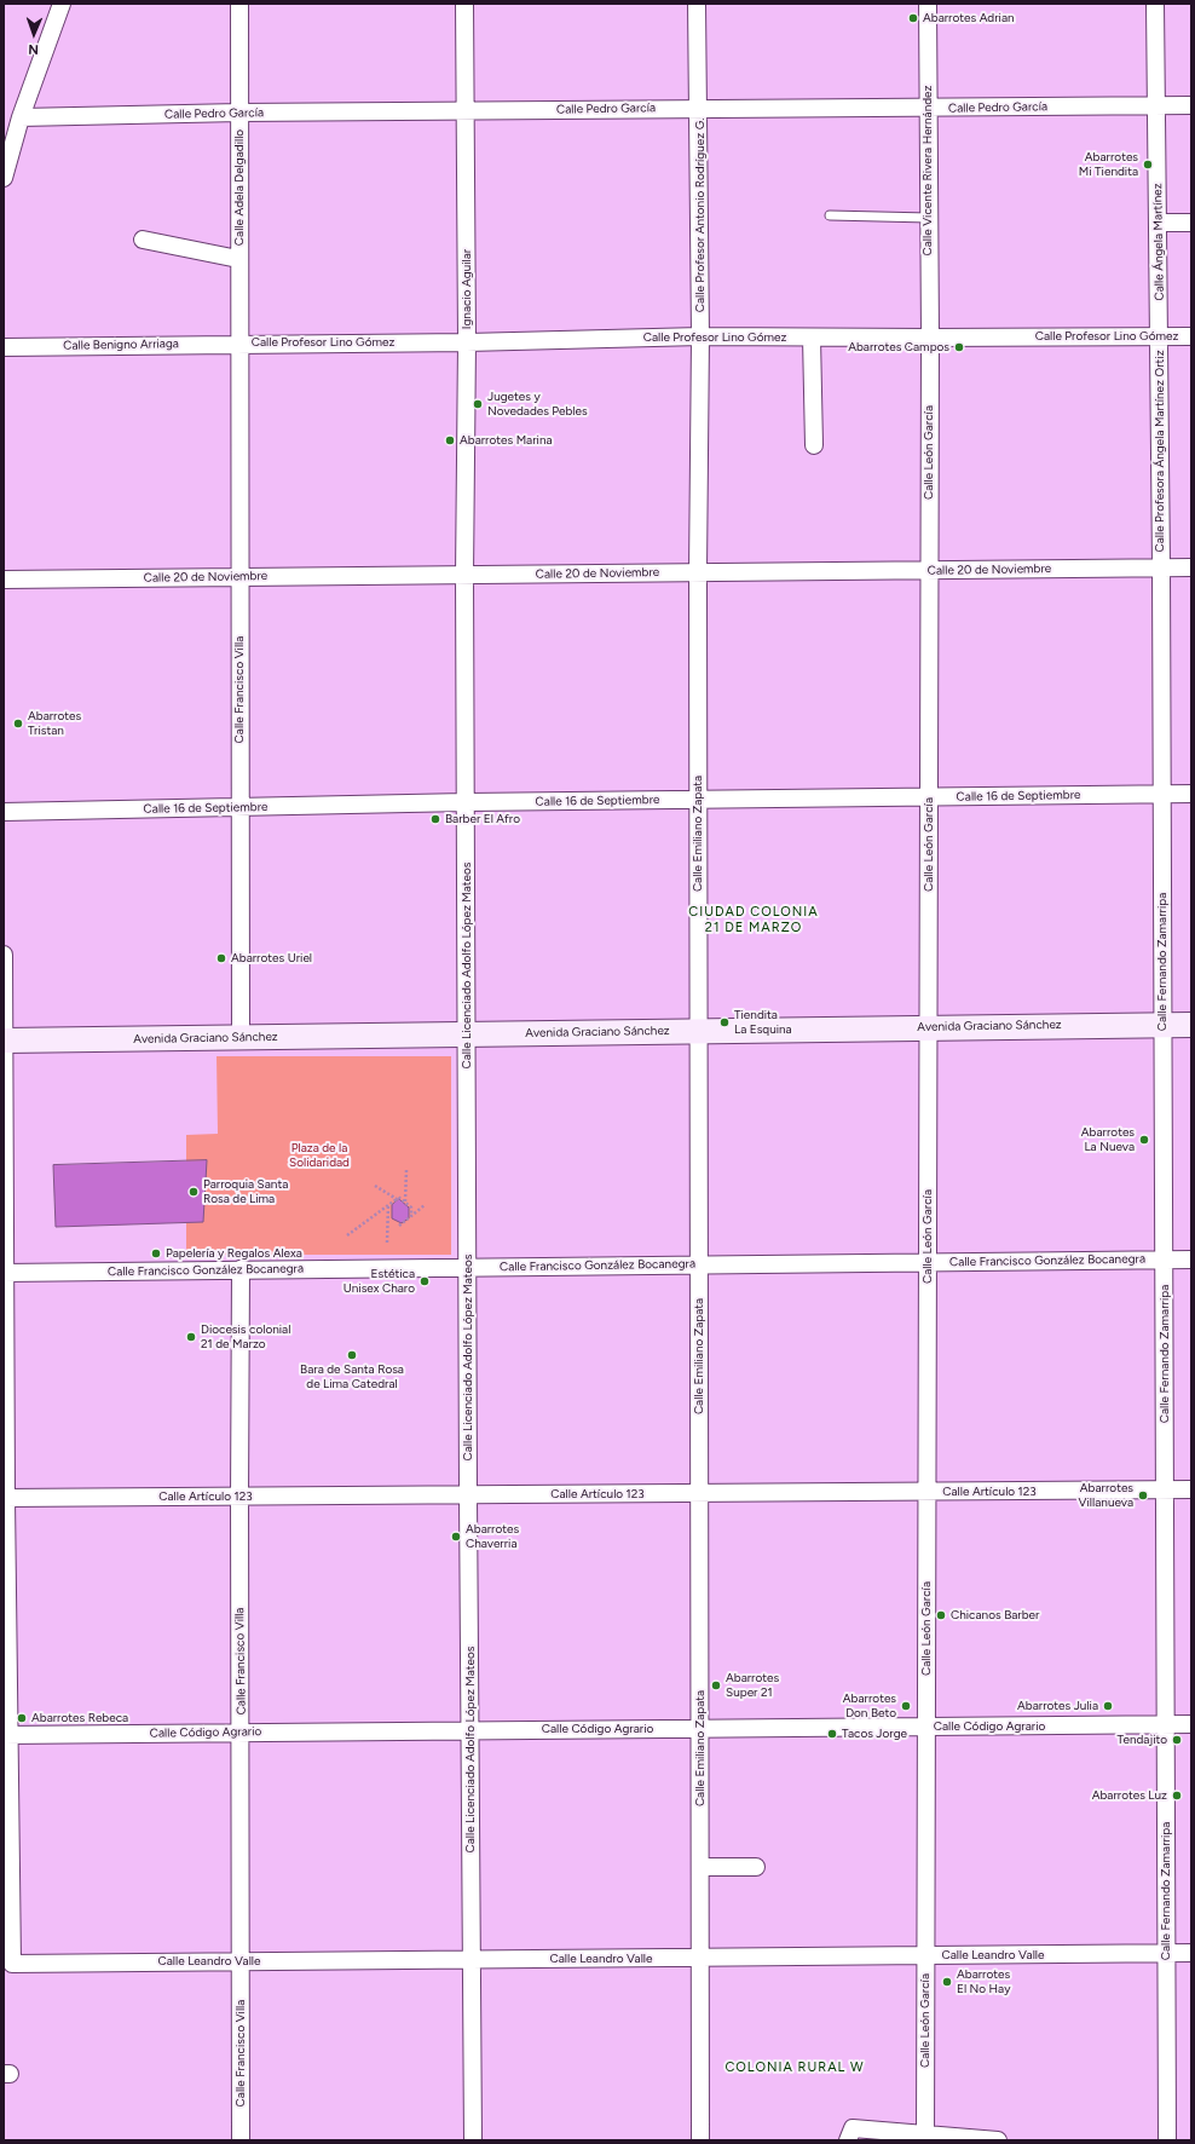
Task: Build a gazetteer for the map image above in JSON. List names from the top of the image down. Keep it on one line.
{"streets":{"street":["Calle Pedro García","Calle Vicente Rivera Hernández","Calle Adela Delgadillo","Calle Profesor Antonio Rodríguez G.","Calle Ángela Martínez","Ignacio Aguilar","Calle Profesor Lino Gómez","Calle Benigno Arriaga","Calle Profesora Ángela Martínez Ortiz","Calle León García","Calle 20 de Noviembre","Calle Francisco Villa","Calle 16 de Septiembre","Calle Emiliano Zapata","Calle Fernando Zamarripa","Calle Licenciado Adolfo López Mateos","Avenida Graciano Sánchez","Calle Francisco González Bocanegra","Calle Artículo 123","Calle Código Agrario","Calle Leandro Valle"]},"crossings":[["Calle Pedro García","Calle Vicente Rivera Hernández"],["Calle Pedro García","Calle Adela Delgadillo"],["Calle Pedro García","Calle Profesor Antonio Rodríguez G."],["Calle Pedro García","Calle Ángela Martínez"],["Calle Pedro García","Ignacio Aguilar"],["Calle Vicente Rivera Hernández","Calle Profesor Lino Gómez"],["Calle Vicente Rivera Hernández","Calle León García"],["Calle Adela Delgadillo","Calle Profesor Lino Gómez"],["Calle Adela Delgadillo","Calle Benigno Arriaga"],["Calle Adela Delgadillo","Calle Francisco Villa"],["Calle Profesor Antonio Rodríguez G.","Calle Profesor Lino Gómez"],["Calle Profesor Antonio Rodríguez G.","Calle 20 de Noviembre"],["Calle Profesor Antonio Rodríguez G.","Calle Emiliano Zapata"],["Calle Ángela Martínez","Calle Profesor Lino Gómez"],["Calle Ángela Martínez","Calle Profesora Ángela Martínez Ortiz"],["Ignacio Aguilar","Calle Profesor Lino Gómez"],["Ignacio Aguilar","Calle 20 de Noviembre"],["Ignacio Aguilar","Calle Licenciado Adolfo López Mateos"],["Calle Profesor Lino Gómez","Calle Benigno Arriaga"],["Calle Profesor Lino Gómez","Calle Profesora Ángela Martínez Ortiz"],["Calle Profesor Lino Gómez","Calle León García"],["Calle Profesor Lino Gómez","Calle Francisco Villa"],["Calle Benigno Arriaga","Calle Francisco Villa"],["Calle Profesora Ángela Martínez Ortiz","Calle 20 de Noviembre"],["Calle Profesora Ángela Martínez Ortiz","Calle Fernando Zamarripa"],["Calle León García","Calle 20 de Noviembre"],["Calle León García","Calle 16 de Septiembre"],["Calle León García","Avenida Graciano Sánchez"],["Calle León García","Calle Francisco González Bocanegra"],["Calle León García","Calle Artículo 123"],["Calle León García","Calle Código Agrario"],["Calle León García","Calle Leandro Valle"],["Calle 20 de Noviembre","Calle Francisco Villa"],["Calle 20 de Noviembre","Calle Emiliano Zapata"],["Calle 20 de Noviembre","Calle Fernando Zamarripa"],["Calle 20 de Noviembre","Calle Licenciado Adolfo López Mateos"],["Calle Francisco Villa","Calle 16 de Septiembre"],["Calle Francisco Villa","Avenida Graciano Sánchez"],["Calle Francisco Villa","Calle Francisco González Bocanegra"],["Calle Francisco Villa","Calle Artículo 123"],["Calle Francisco Villa","Calle Código Agrario"],["Calle Francisco Villa","Calle Leandro Valle"],["Calle 16 de Septiembre","Calle Emiliano Zapata"],["Calle 16 de Septiembre","Calle Fernando Zamarripa"],["Calle 16 de Septiembre","Calle Licenciado Adolfo López Mateos"],["Calle Emiliano Zapata","Avenida Graciano Sánchez"],["Calle Emiliano Zapata","Calle Francisco González Bocanegra"],["Calle Emiliano Zapata","Calle Artículo 123"],["Calle Emiliano Zapata","Calle Código Agrario"],["Calle Emiliano Zapata","Calle Leandro Valle"],["Calle Fernando Zamarripa","Avenida Graciano Sánchez"],["Calle Fernando Zamarripa","Calle Francisco González Bocanegra"],["Calle Fernando Zamarripa","Calle Artículo 123"],["Calle Fernando Zamarripa","Calle Código Agrario"],["Calle Fernando Zamarripa","Calle Leandro Valle"],["Calle Licenciado Adolfo López Mateos","Avenida Graciano Sánchez"],["Calle Licenciado Adolfo López Mateos","Calle Francisco González Bocanegra"],["Calle Licenciado Adolfo López Mateos","Calle Artículo 123"],["Calle Licenciado Adolfo López Mateos","Calle Código Agrario"],["Calle Licenciado Adolfo López Mateos","Calle Leandro Valle"]],"districts":["CIUDAD COLONIA 21 DE MARZO","COLONIA RURAL W"],"parks":["Plaza de la Solidaridad"],"places":["Abarrotes Adrian","Abarrotes Mi Tiendita","Abarrotes Campos","Jugetes y Novedades Pebles","Abarrotes Marina","Abarrotes Tristan","Barber El Afro","Abarrotes Uriel","Tiendita La Esquina","Abarrotes La Nueva","Parroquia Santa Rosa de Lima","Papelería y Regalos Alexa","Estética Unisex Charo","Diocesis colonial 21 de Marzo","Bara de Santa Rosa de Lima Catedral","Abarrotes Villanueva","Abarrotes Chaverria","Chicanos Barber","Abarrotes Super 21","Abarrotes Don Beto","Abarrotes Julia","Abarrotes Rebeca","Tacos Jorge","Tendajito","Abarrotes Luz","Abarrotes El No Hay"],"north":"bottom"}
